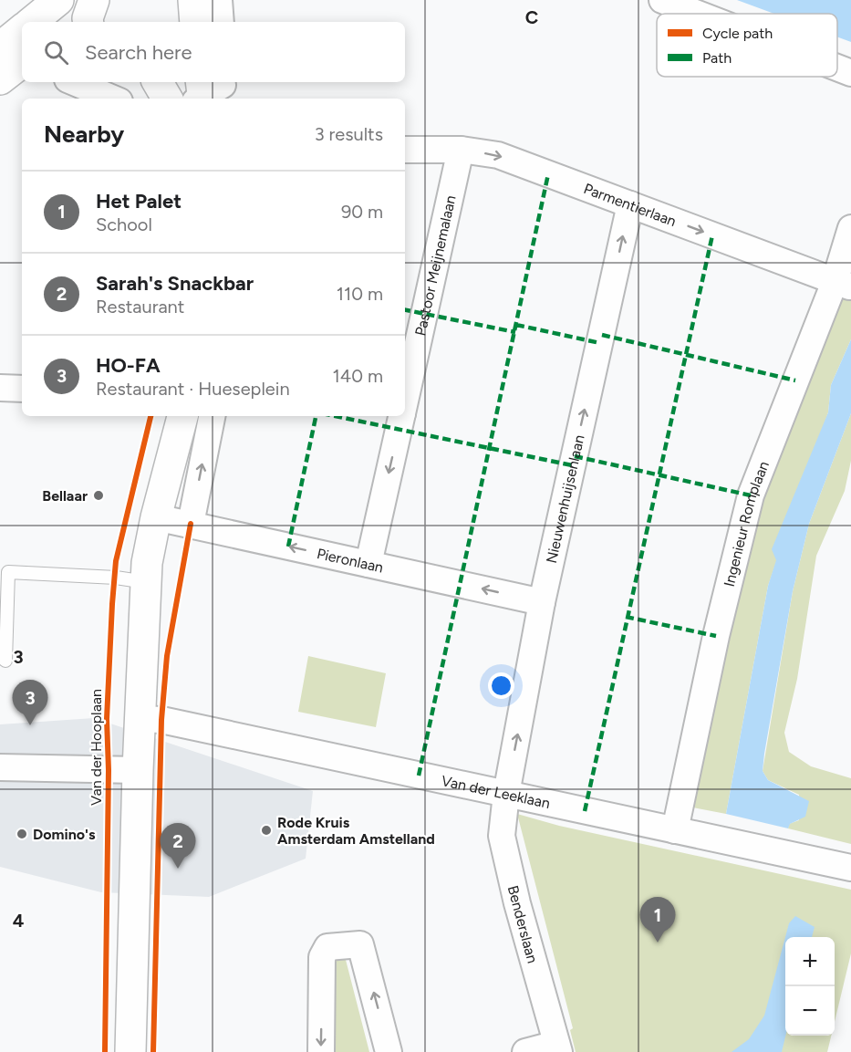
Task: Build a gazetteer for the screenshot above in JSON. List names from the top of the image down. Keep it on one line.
{"streets":{"street":["Parmentierlaan","Pastoor Meijnemalaan","Nieuwenhuijsenlaan","Ingenieur Romplaan","Pieronlaan","Van der Leeklaan","Benderslaan"],"cycle path":["Van der Hooplaan"]},"crossings":[["Parmentierlaan","Pastoor Meijnemalaan"],["Parmentierlaan","Nieuwenhuijsenlaan"],["Parmentierlaan","Ingenieur Romplaan"],["Pastoor Meijnemalaan","Pieronlaan"],["Nieuwenhuijsenlaan","Pieronlaan"],["Nieuwenhuijsenlaan","Van der Leeklaan"],["Nieuwenhuijsenlaan","Benderslaan"],["Ingenieur Romplaan","Van der Leeklaan"],["Van der Leeklaan","Benderslaan"]],"one_way":["Parmentierlaan","Nieuwenhuijsenlaan","Pieronlaan"],"places":["Bellaar","Rode Kruis Amsterdam Amstelland","Domino's"],"legend":["Cycle path","Path"],"page":{"search":"Search here","heading":["Nearby","3 results"],"list":[{"mark":"1","name":"Het Palet","note":"School","value":"90 m"},{"mark":"2","name":"Sarah's Snackbar","note":"Restaurant","value":"110 m"},{"mark":"3","name":"HO-FA","note":"Restaurant · Hueseplein","value":"140 m"}],"pins":["3","2","1"],"map_buttons":["+","−"]},"grid":{"columns":["C"],"rows":["3","4"]}}
